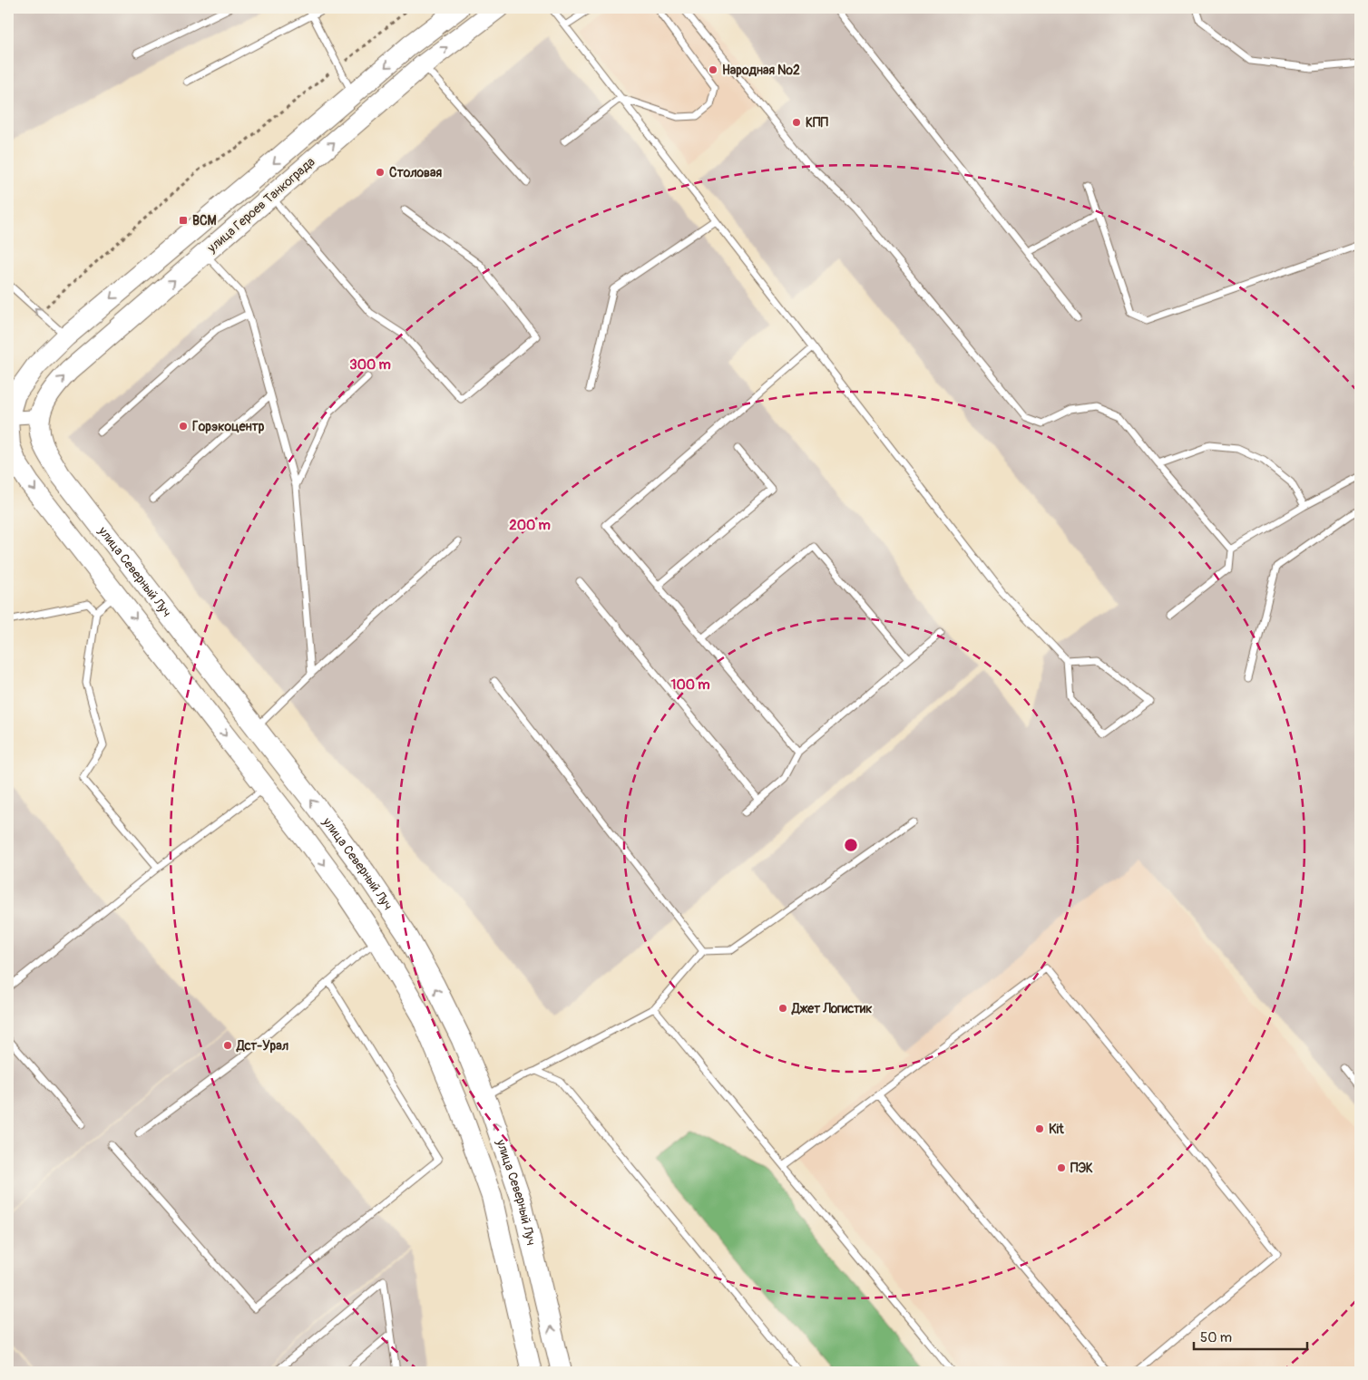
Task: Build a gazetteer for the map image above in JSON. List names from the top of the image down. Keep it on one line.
{"streets":{"main road":["улица Героев Танкограда","улица Северный Луч"]},"crossings":[["улица Героев Танкограда","улица Северный Луч"]],"places":{"other":["Народная №2","КПП","Столовая","Горэкоцентр","Джет Логистик","Дст-Урал","Kit","ПЭК"],"transit":["ВСМ"]},"scale_bar":"50 m","rings":["300 m","200 m","100 m"]}
